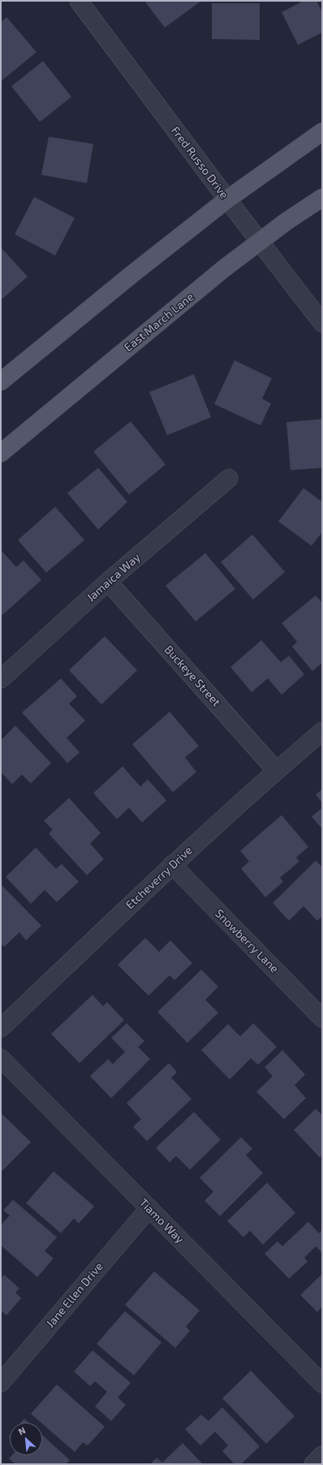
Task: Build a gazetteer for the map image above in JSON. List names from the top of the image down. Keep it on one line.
{"streets":{"main road":["East March Lane"],"street":["Fred Russo Drive","Jamaica Way","Buckeye Street","Etcheverry Drive","Snowberry Lane","Tiamo Way","Jane Ellen Drive"]},"crossings":[["Fred Russo Drive","East March Lane"],["Jamaica Way","Buckeye Street"],["Buckeye Street","Etcheverry Drive"],["Etcheverry Drive","Snowberry Lane"],["Tiamo Way","Jane Ellen Drive"]],"north":"top left"}
